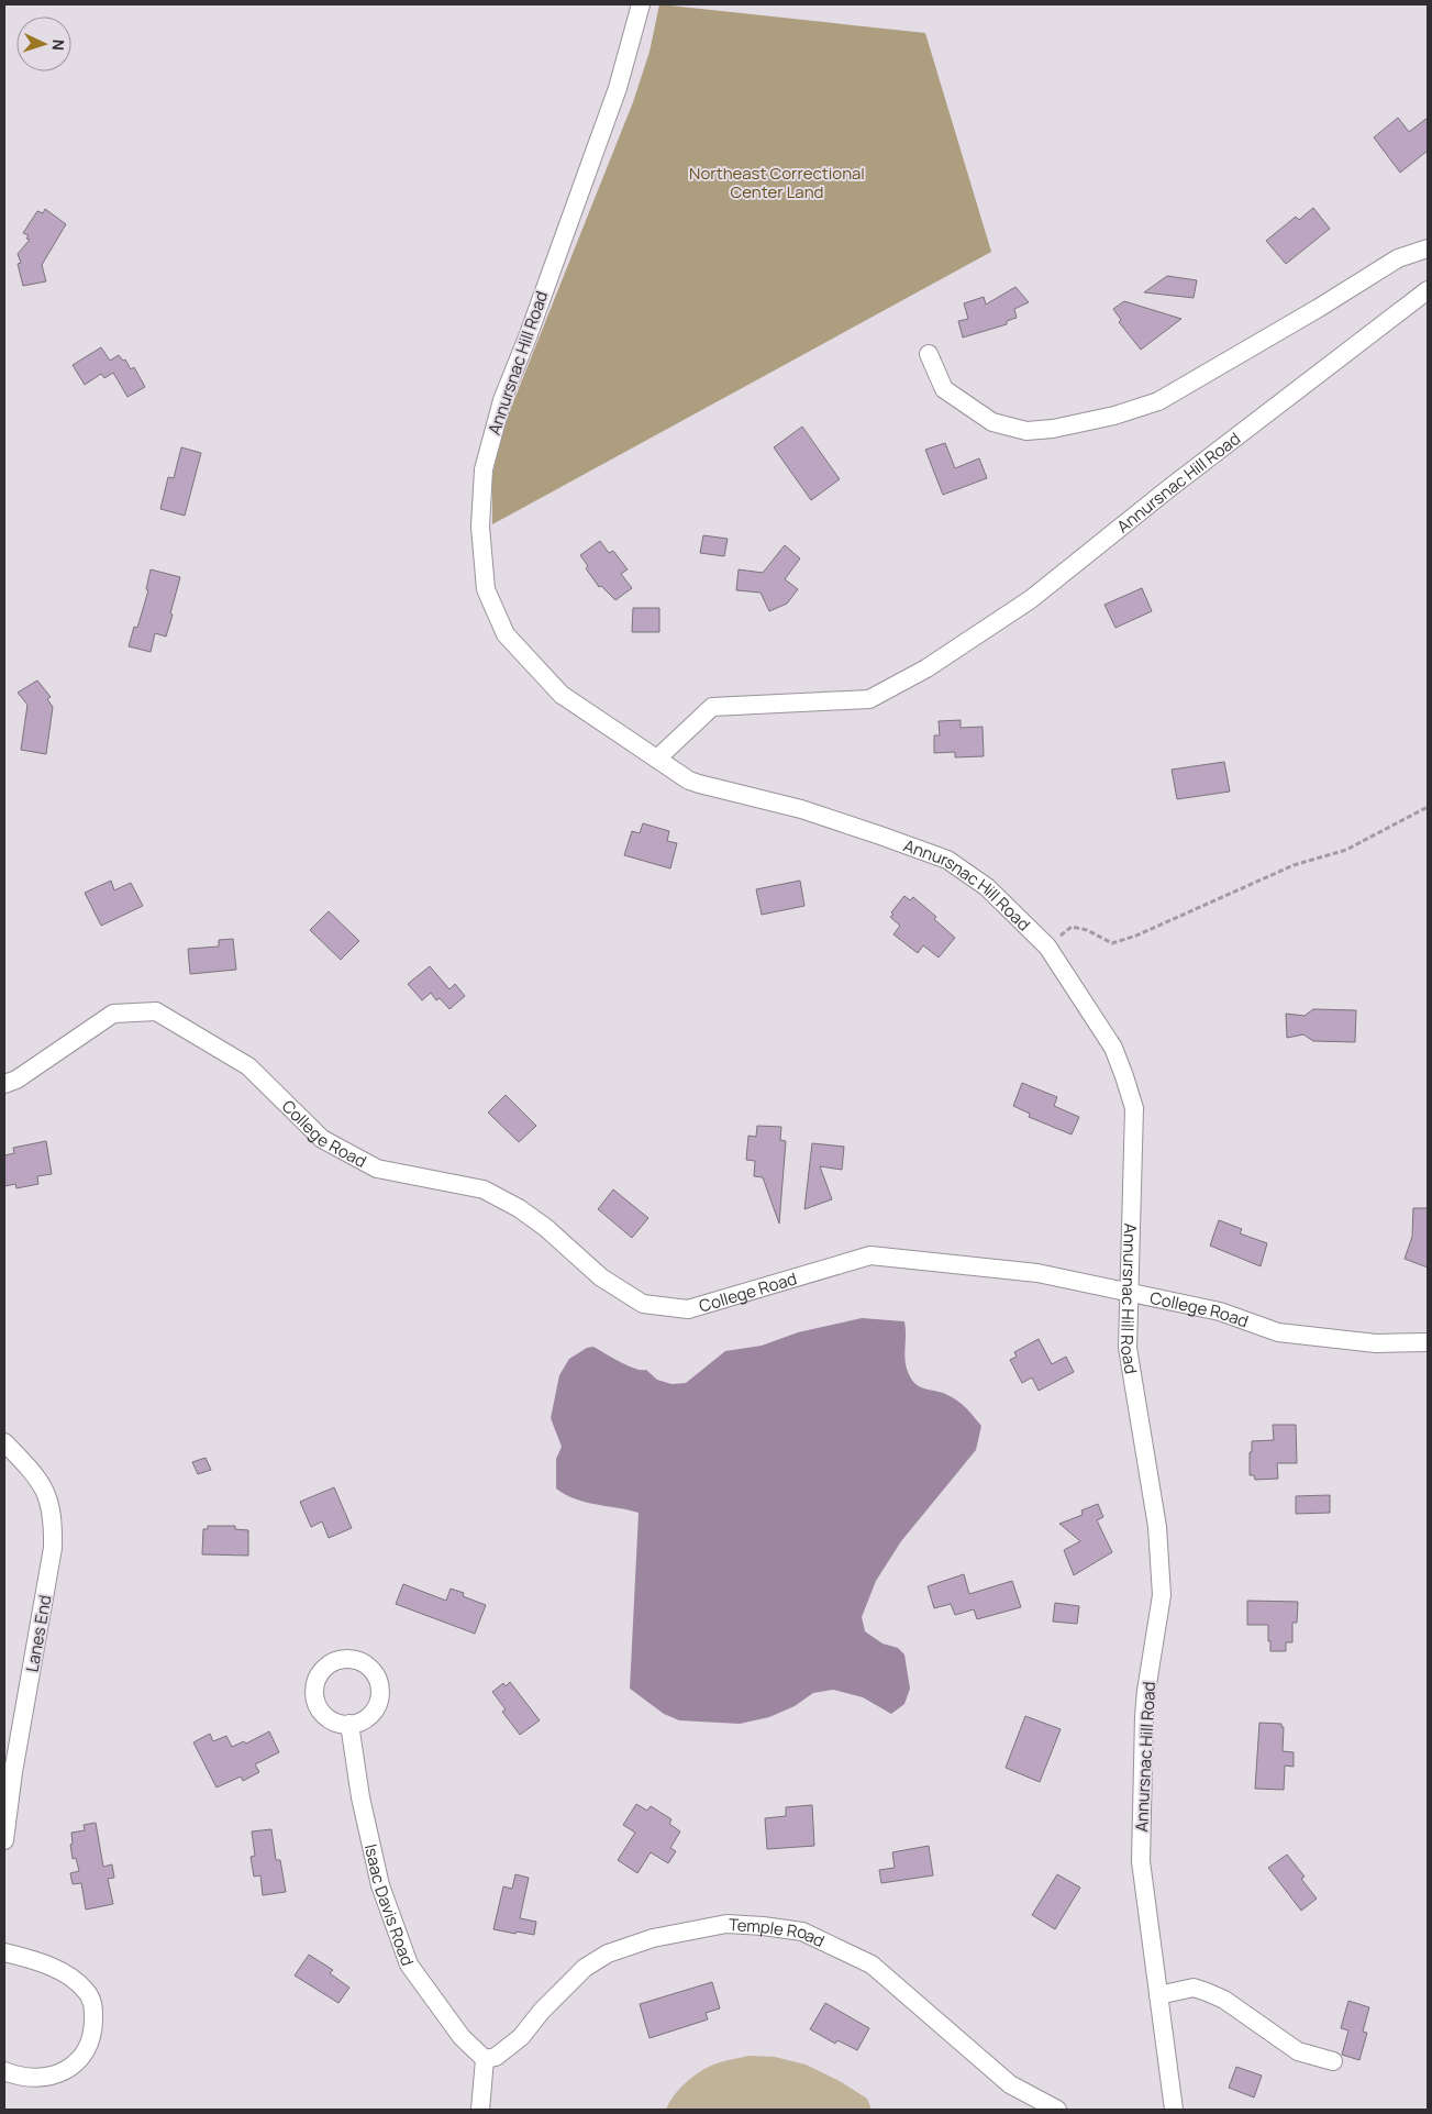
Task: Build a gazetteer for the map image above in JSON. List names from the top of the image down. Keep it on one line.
{"streets":{"street":["Annursnac Hill Road","College Road","Lanes End","Isaac Davis Road","Temple Road"]},"crossings":[["Annursnac Hill Road","College Road"],["Isaac Davis Road","Temple Road"]],"parks":["Northeast Correctional Center Land"],"north":"right"}
